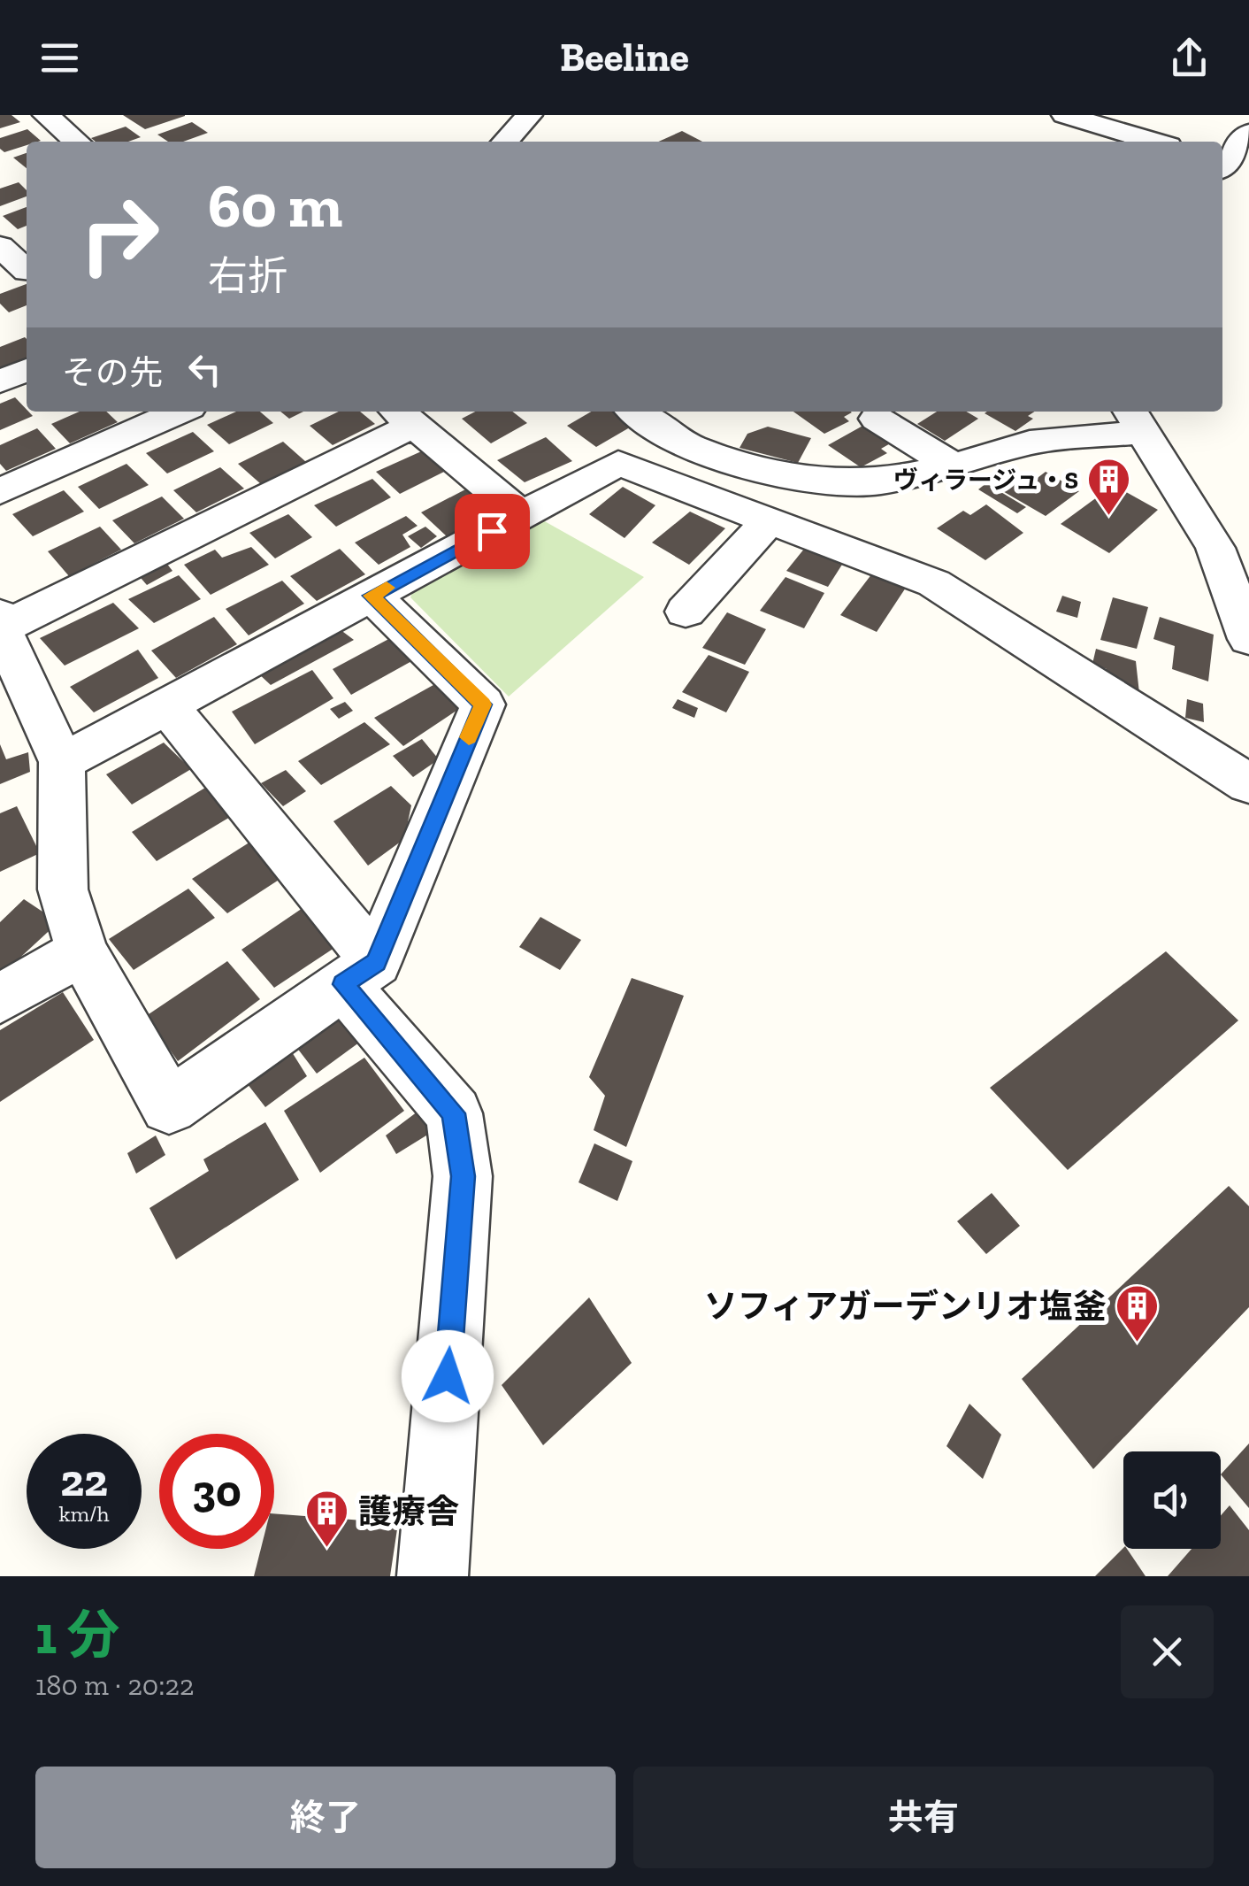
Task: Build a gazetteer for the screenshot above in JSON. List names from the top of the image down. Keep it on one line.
{"places":{"building":["ヴィラージュ・S","ソフィアガーデンリオ塩釜","護療舎"]},"page":{"header":"Beeline","turn":["60 m","右折"],"then":"その先","speed":"22 km/h","limit":"30","heading":["1 分","180 m · 20:22"],"buttons":["終了","共有"]}}
